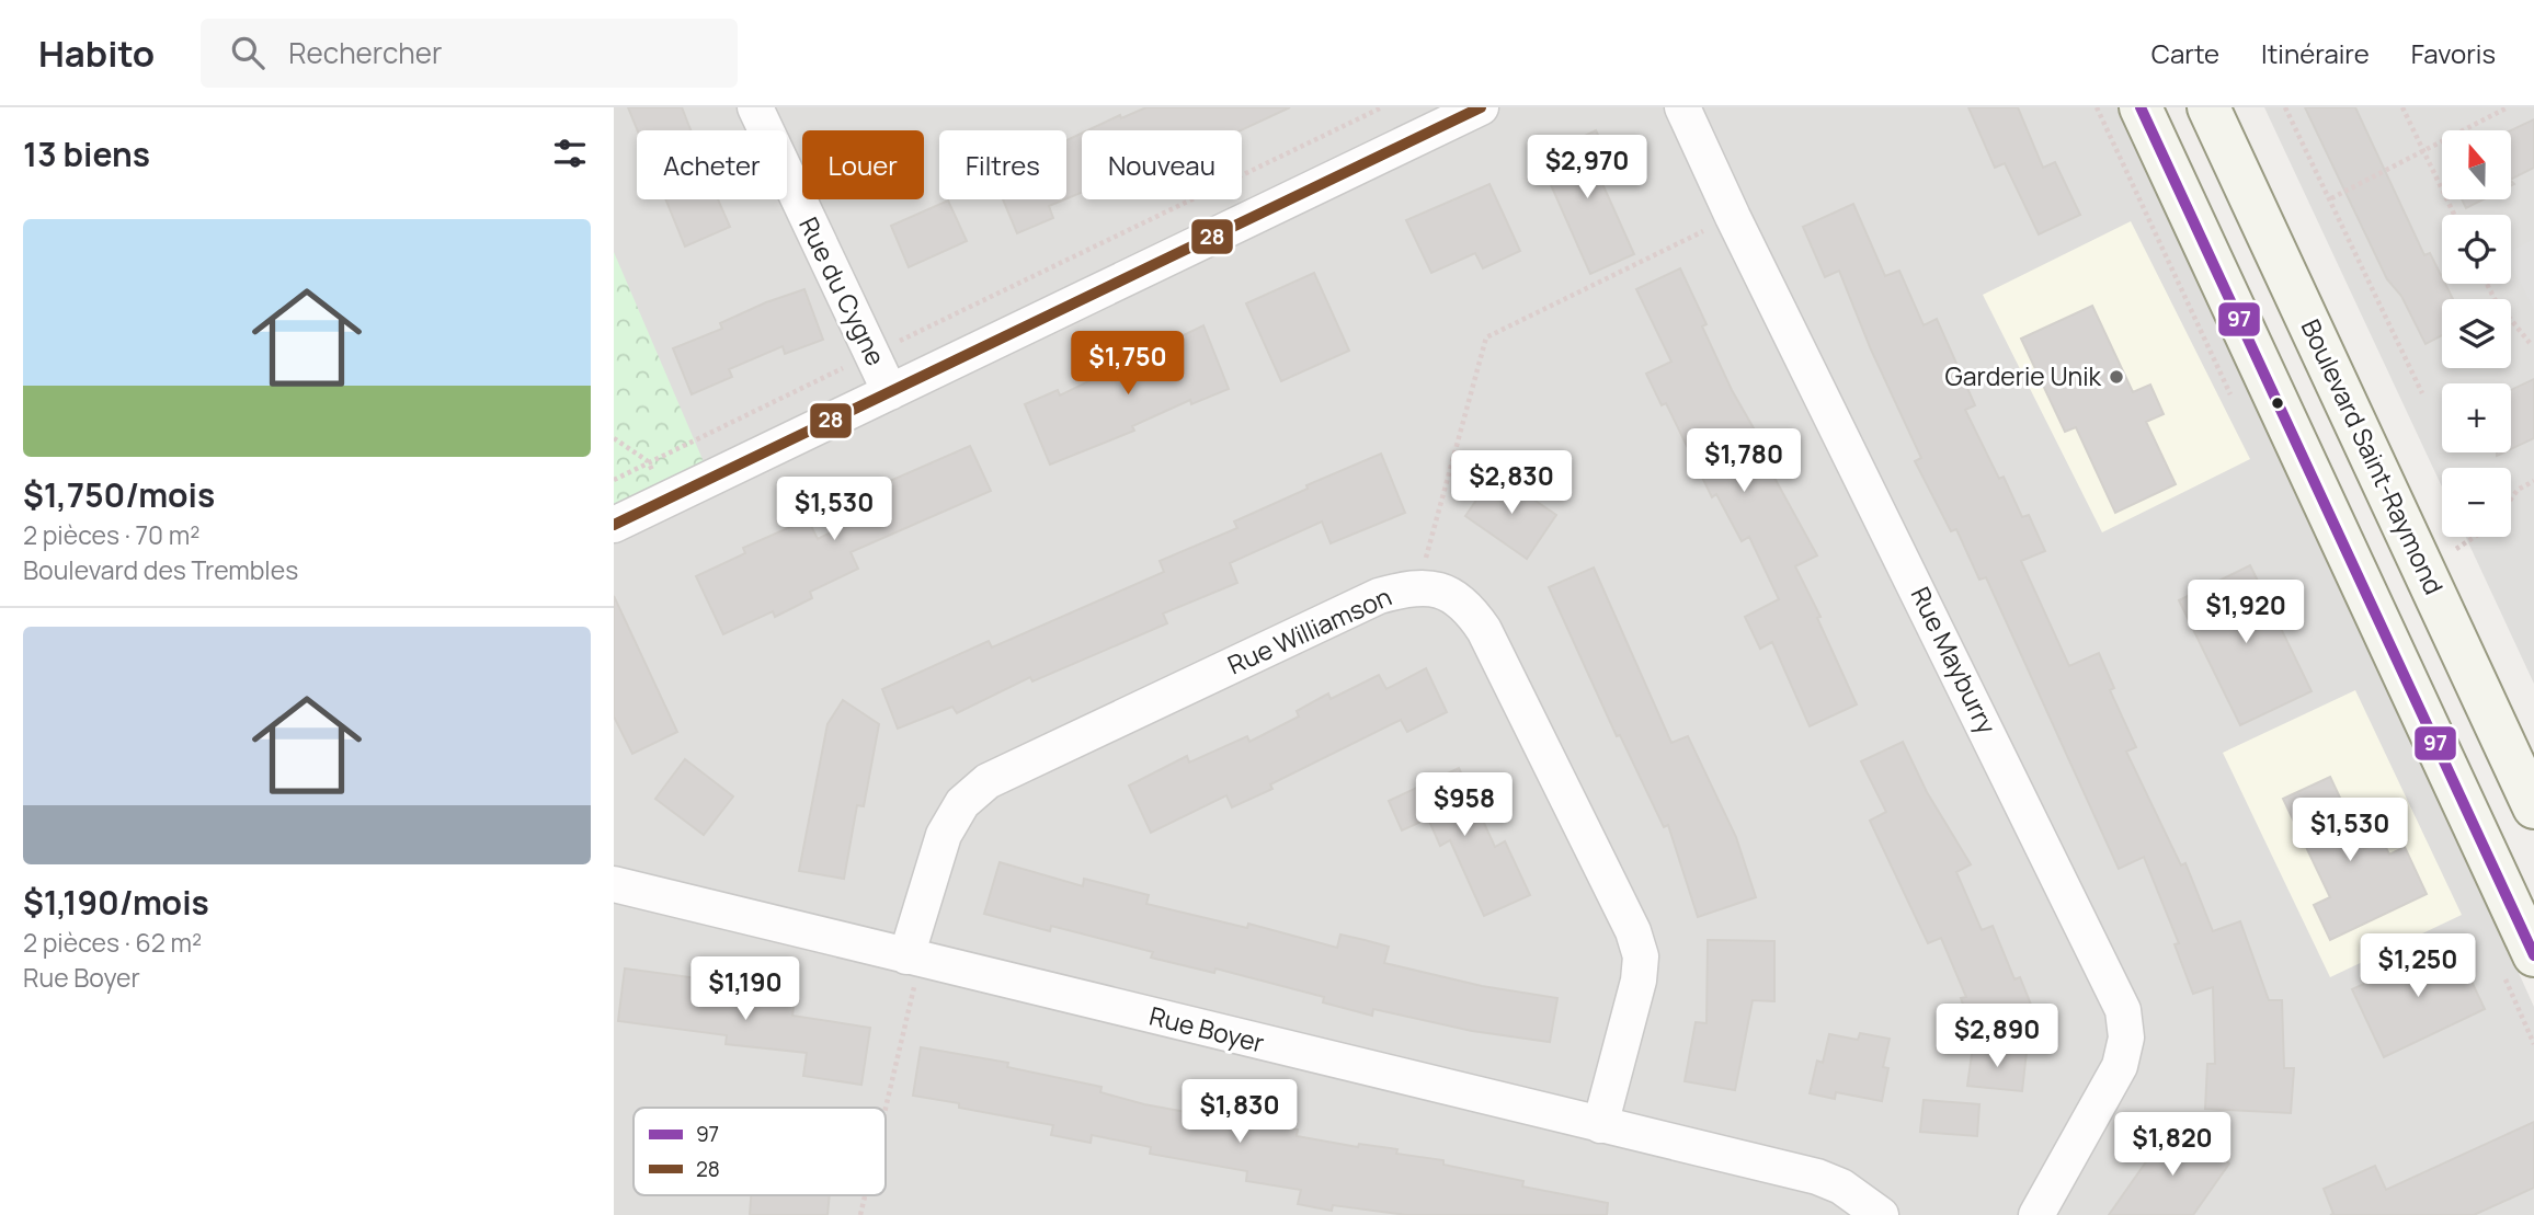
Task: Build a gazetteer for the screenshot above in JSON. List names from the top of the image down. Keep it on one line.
{"streets":{"main road":["Boulevard Saint-Raymond"],"street":["Rue du Cygne","Rue Williamson","Rue Mayburry","Rue Boyer"]},"crossings":[["Rue Williamson","Rue Boyer"]],"places":["Garderie Unik"],"lines":["transit line 97","transit line 28"],"legend":["97","28"],"north":"top","page":{"header":"Habito","search":"Rechercher","nav":["Carte","Itinéraire","Favoris"],"heading":"13 biens","map_buttons":["+","−"],"chip":["Acheter","Louer","Filtres","Nouveau"],"price":["$2,970","$1,750","$1,780","$2,830","$1,530","$1,920","$958","$1,530","$1,250","$1,190","$2,890","$1,830","$1,820"],"list":[{"name":"$1,750/mois","note":"2 pièces · 70 m² · Boulevard des Trembles"},{"name":"$1,190/mois","note":"2 pièces · 62 m² · Rue Boyer"}]}}
